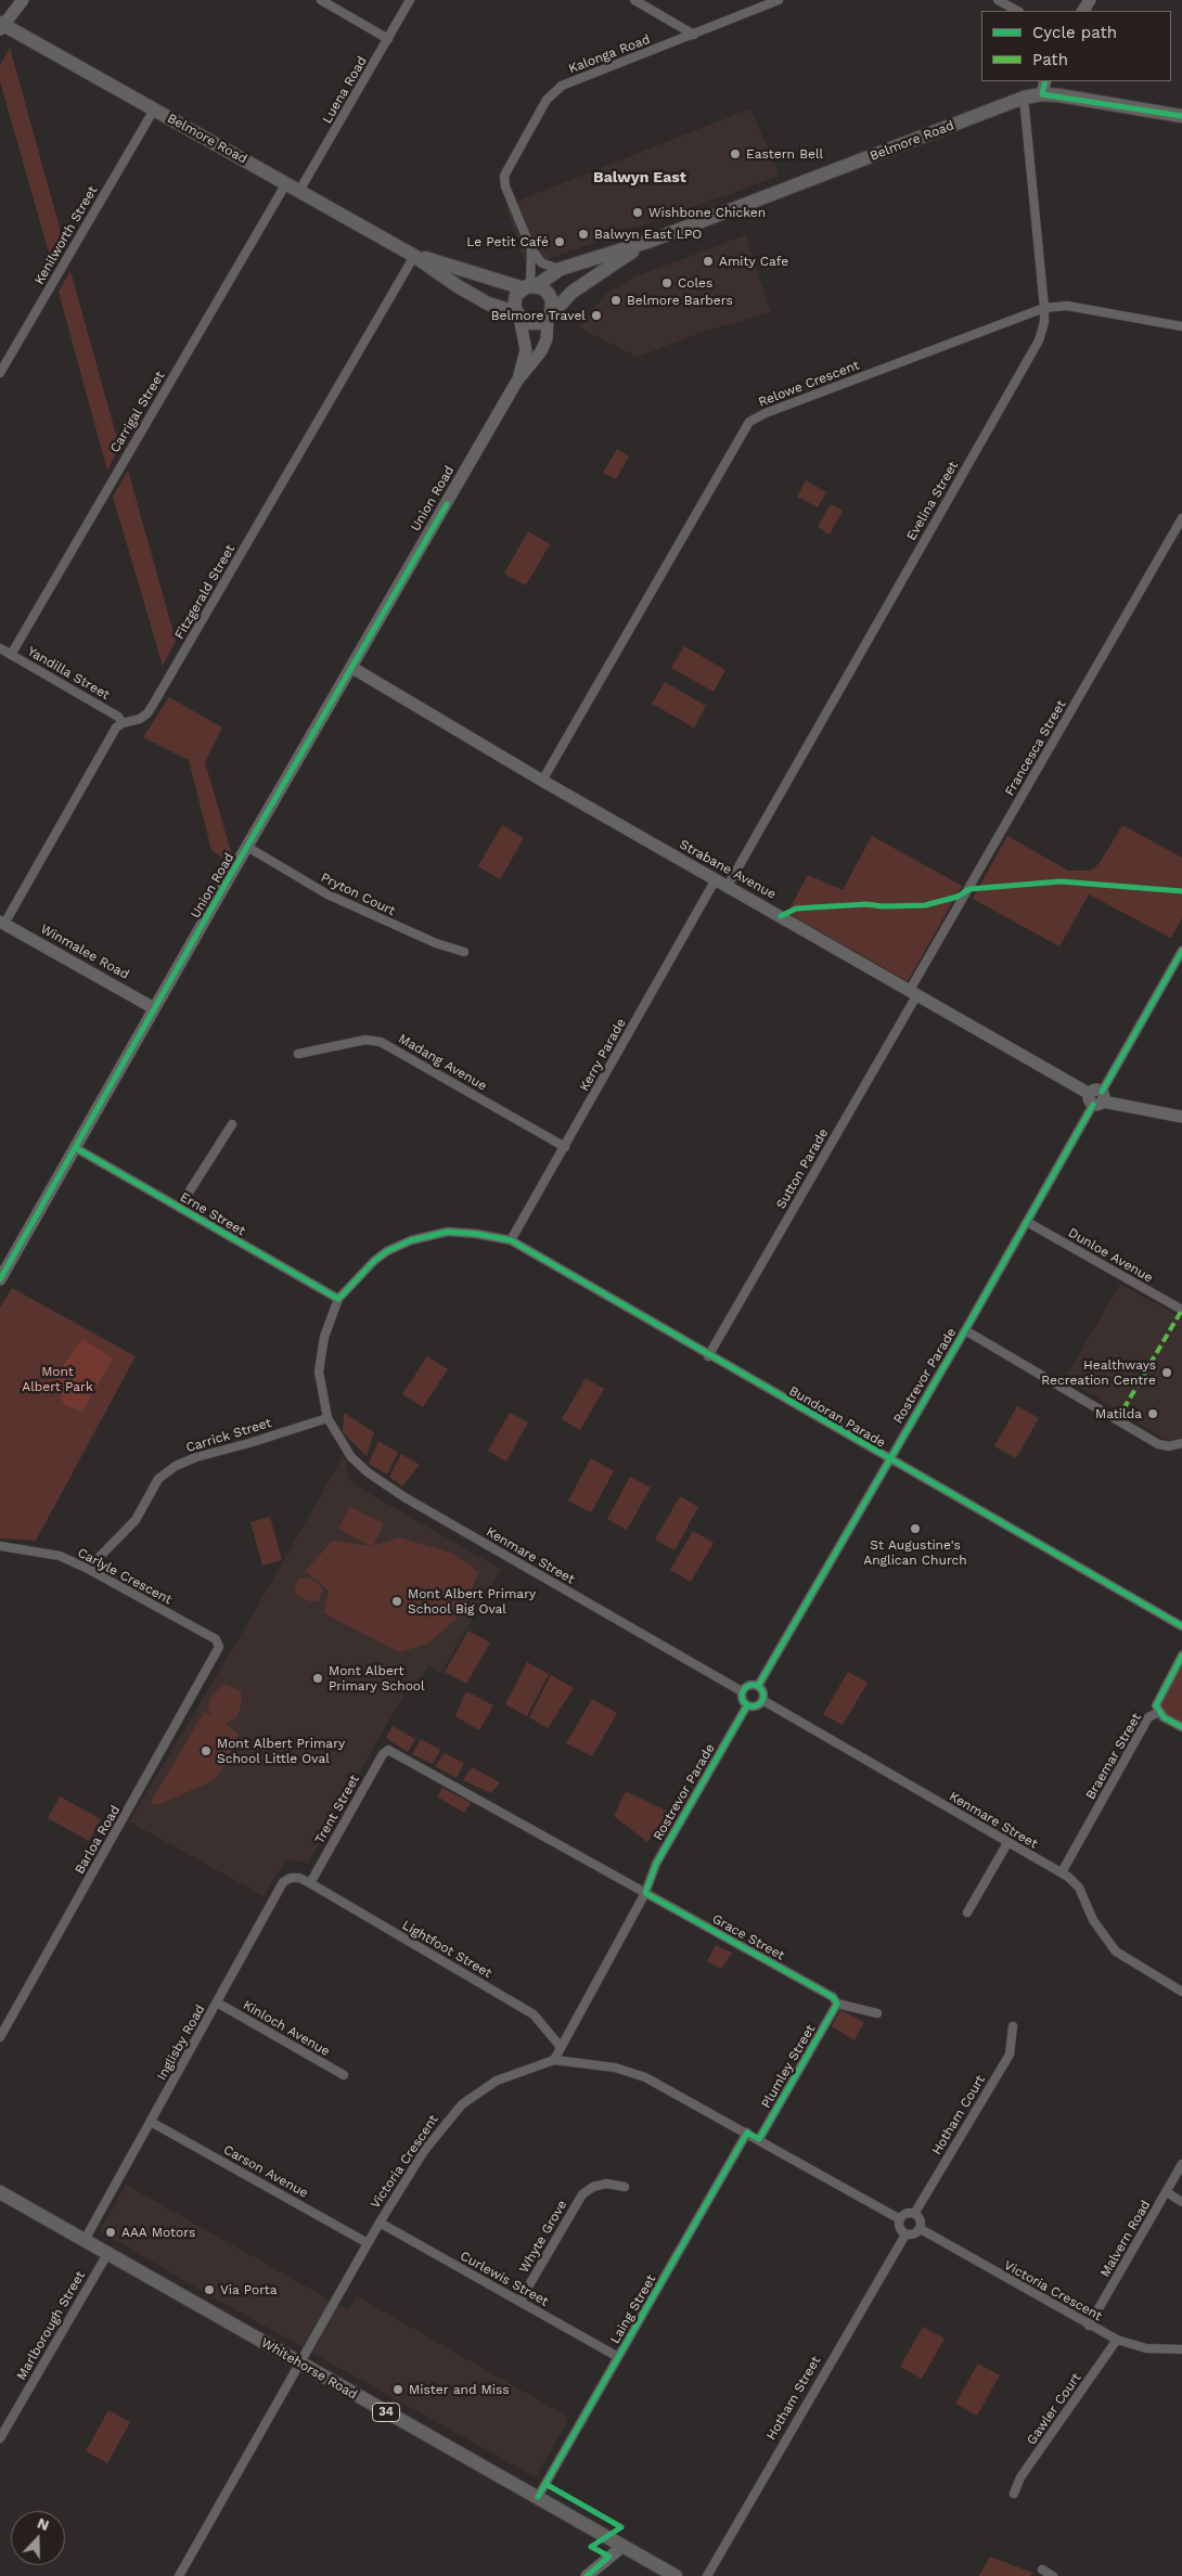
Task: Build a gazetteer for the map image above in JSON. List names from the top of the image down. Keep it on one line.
{"streets":{"main road":["Belmore Road","Union Road","Strabane Avenue","Winmalee Road","Whitehorse Road","34"],"street":["Kalonga Road","Luena Road","Kenilworth Street","Relowe Crescent","Carrigal Street","Evelina Street","Fitzgerald Street","Yandilla Street","Francesca Street","Pryton Court","Kerry Parade","Madang Avenue","Sutton Parade","Erne Street","Dunloe Avenue","Rostrevor Parade","Bundoran Parade","Carrick Street","Kenmare Street","Carlyle Crescent","Braemar Street","Trent Street","Barloa Road","Grace Street","Lightfoot Street","Kinloch Avenue","Inglisby Road","Plumley Street","Hotham Court","Victoria Crescent","Carson Avenue","Whyte Grove","Malvern Road","Curlewis Street","Laing Street","Marlborough Street","Hotham Street","Gawler Court"]},"crossings":[["Kalonga Road","Belmore Road"],["Kalonga Road","Union Road"],["Luena Road","Belmore Road"],["Belmore Road","Kenilworth Street"],["Belmore Road","Carrigal Street"],["Belmore Road","Union Road"],["Belmore Road","Evelina Street"],["Belmore Road","Fitzgerald Street"],["Relowe Crescent","Evelina Street"],["Relowe Crescent","Strabane Avenue"],["Carrigal Street","Yandilla Street"],["Union Road","Strabane Avenue"],["Union Road","Pryton Court"],["Union Road","Winmalee Road"],["Union Road","Erne Street"],["Evelina Street","Strabane Avenue"],["Fitzgerald Street","Yandilla Street"],["Francesca Street","Strabane Avenue"],["Francesca Street","Sutton Parade"],["Strabane Avenue","Kerry Parade"],["Strabane Avenue","Sutton Parade"],["Strabane Avenue","Rostrevor Parade"],["Kerry Parade","Madang Avenue"],["Kerry Parade","Bundoran Parade"],["Sutton Parade","Bundoran Parade"],["Erne Street","Bundoran Parade"],["Dunloe Avenue","Rostrevor Parade"],["Rostrevor Parade","Bundoran Parade"],["Rostrevor Parade","Kenmare Street"],["Rostrevor Parade","Grace Street"],["Rostrevor Parade","Lightfoot Street"],["Rostrevor Parade","Victoria Crescent"],["Carrick Street","Kenmare Street"],["Carrick Street","Carlyle Crescent"],["Kenmare Street","Braemar Street"],["Carlyle Crescent","Barloa Road"],["Trent Street","Grace Street"],["Trent Street","Lightfoot Street"],["Trent Street","Inglisby Road"],["Grace Street","Plumley Street"],["Lightfoot Street","Inglisby Road"],["Kinloch Avenue","Inglisby Road"],["Inglisby Road","Carson Avenue"],["Inglisby Road","Whitehorse Road"],["Plumley Street","Victoria Crescent"],["Hotham Court","Victoria Crescent"],["Hotham Court","Hotham Street"],["Victoria Crescent","Carson Avenue"],["Victoria Crescent","Malvern Road"],["Victoria Crescent","Curlewis Street"],["Victoria Crescent","Laing Street"],["Victoria Crescent","Whitehorse Road"],["Victoria Crescent","Hotham Street"],["Victoria Crescent","Gawler Court"],["Whyte Grove","Curlewis Street"],["Curlewis Street","Laing Street"],["Laing Street","Whitehorse Road"],["Marlborough Street","Whitehorse Road"]],"districts":["Balwyn East"],"parks":["Mont Albert Park"],"places":["Eastern Bell","Wishbone Chicken","Balwyn East LPO","Le Petit Café","Amity Cafe","Coles","Belmore Barbers","Belmore Travel","Healthways Recreation Centre","Matilda","St Augustine's Anglican Church","Mont Albert Primary School Big Oval","Mont Albert Primary School","Mont Albert Primary School Little Oval","AAA Motors","Via Porta","Mister and Miss"],"legend":["Cycle path","Path"],"north":"top"}
